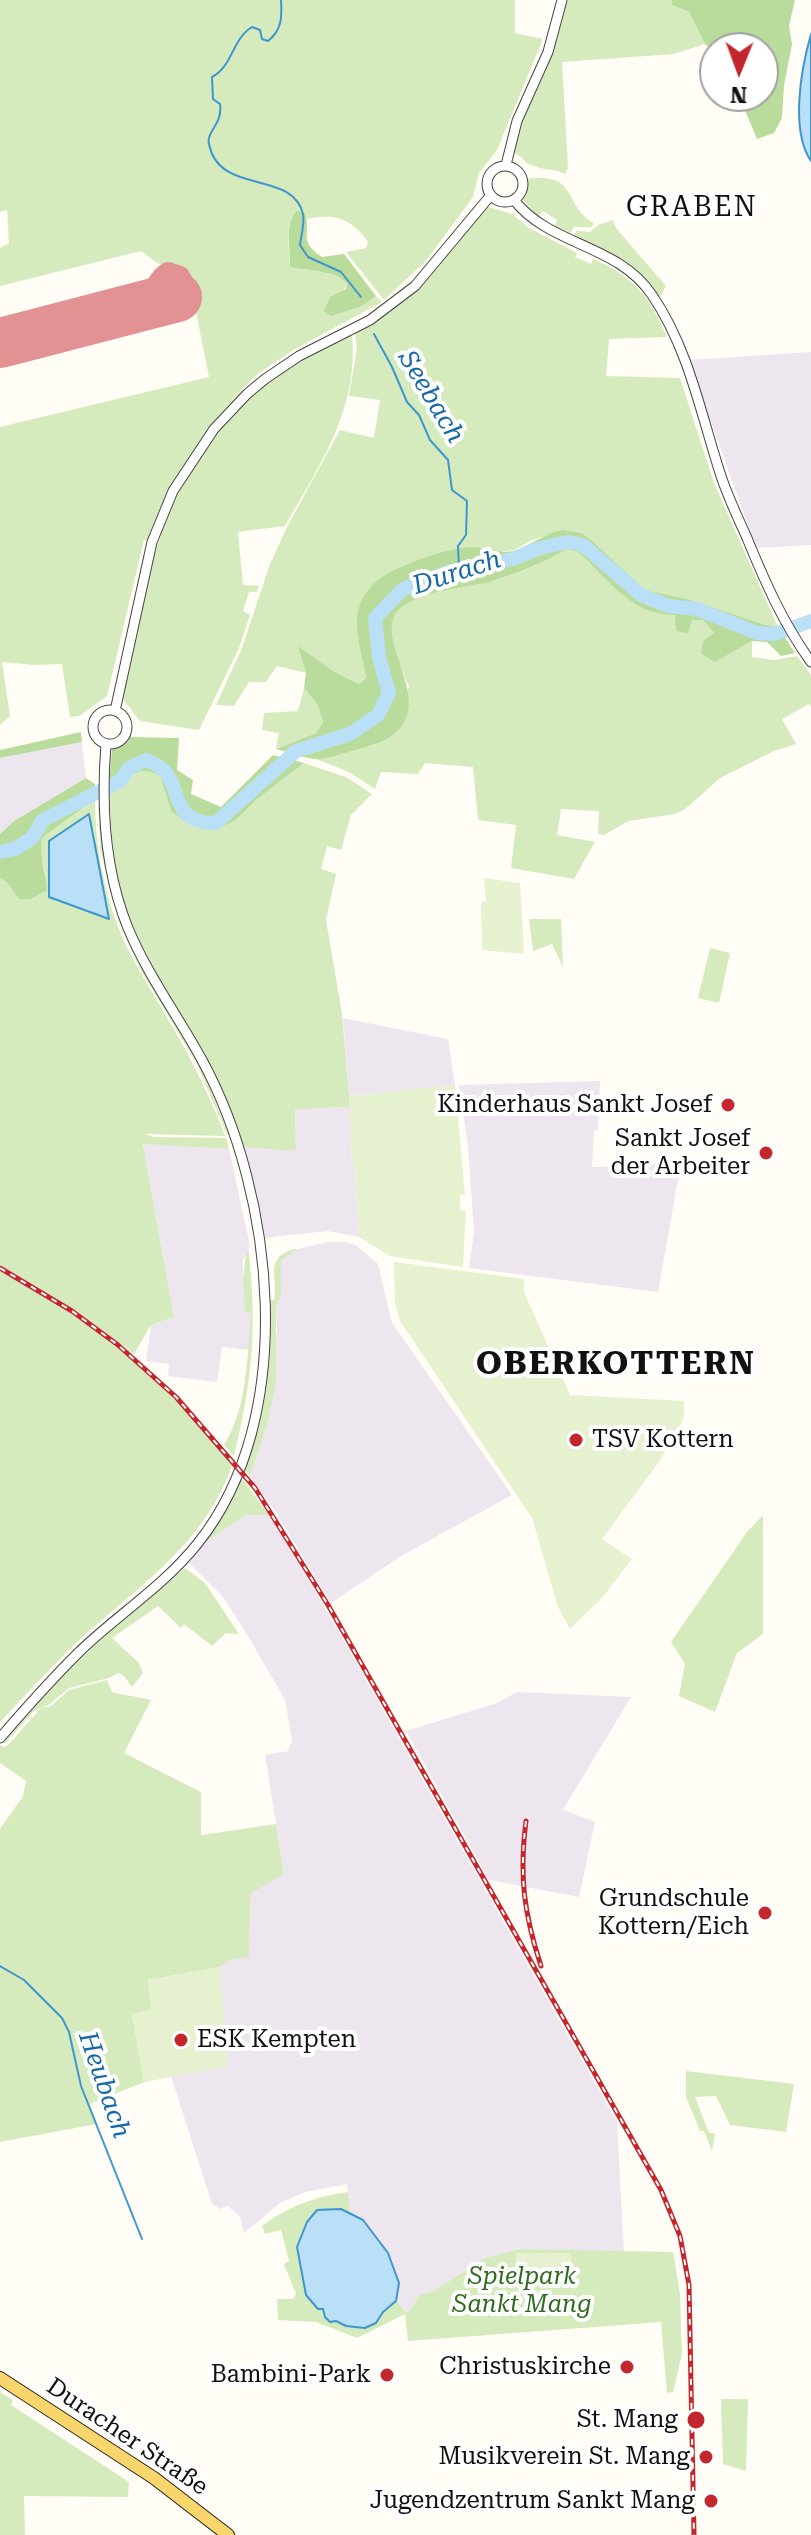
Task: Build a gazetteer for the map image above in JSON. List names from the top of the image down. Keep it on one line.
{"streets":{"main road":["Duracher Straße"]},"districts":["GRABEN","OBERKOTTERN"],"water":["Seebach","Durach","Heubach"],"parks":["Spielpark Sankt Mang"],"places":["Kinderhaus Sankt Josef","Sankt Josef der Arbeiter","TSV Kottern","Grundschule Kottern/Eich","ESK Kempten","Christuskirche","Bambini-Park","St. Mang","Musikverein St. Mang","Jugendzentrum Sankt Mang"],"north":"bottom"}
